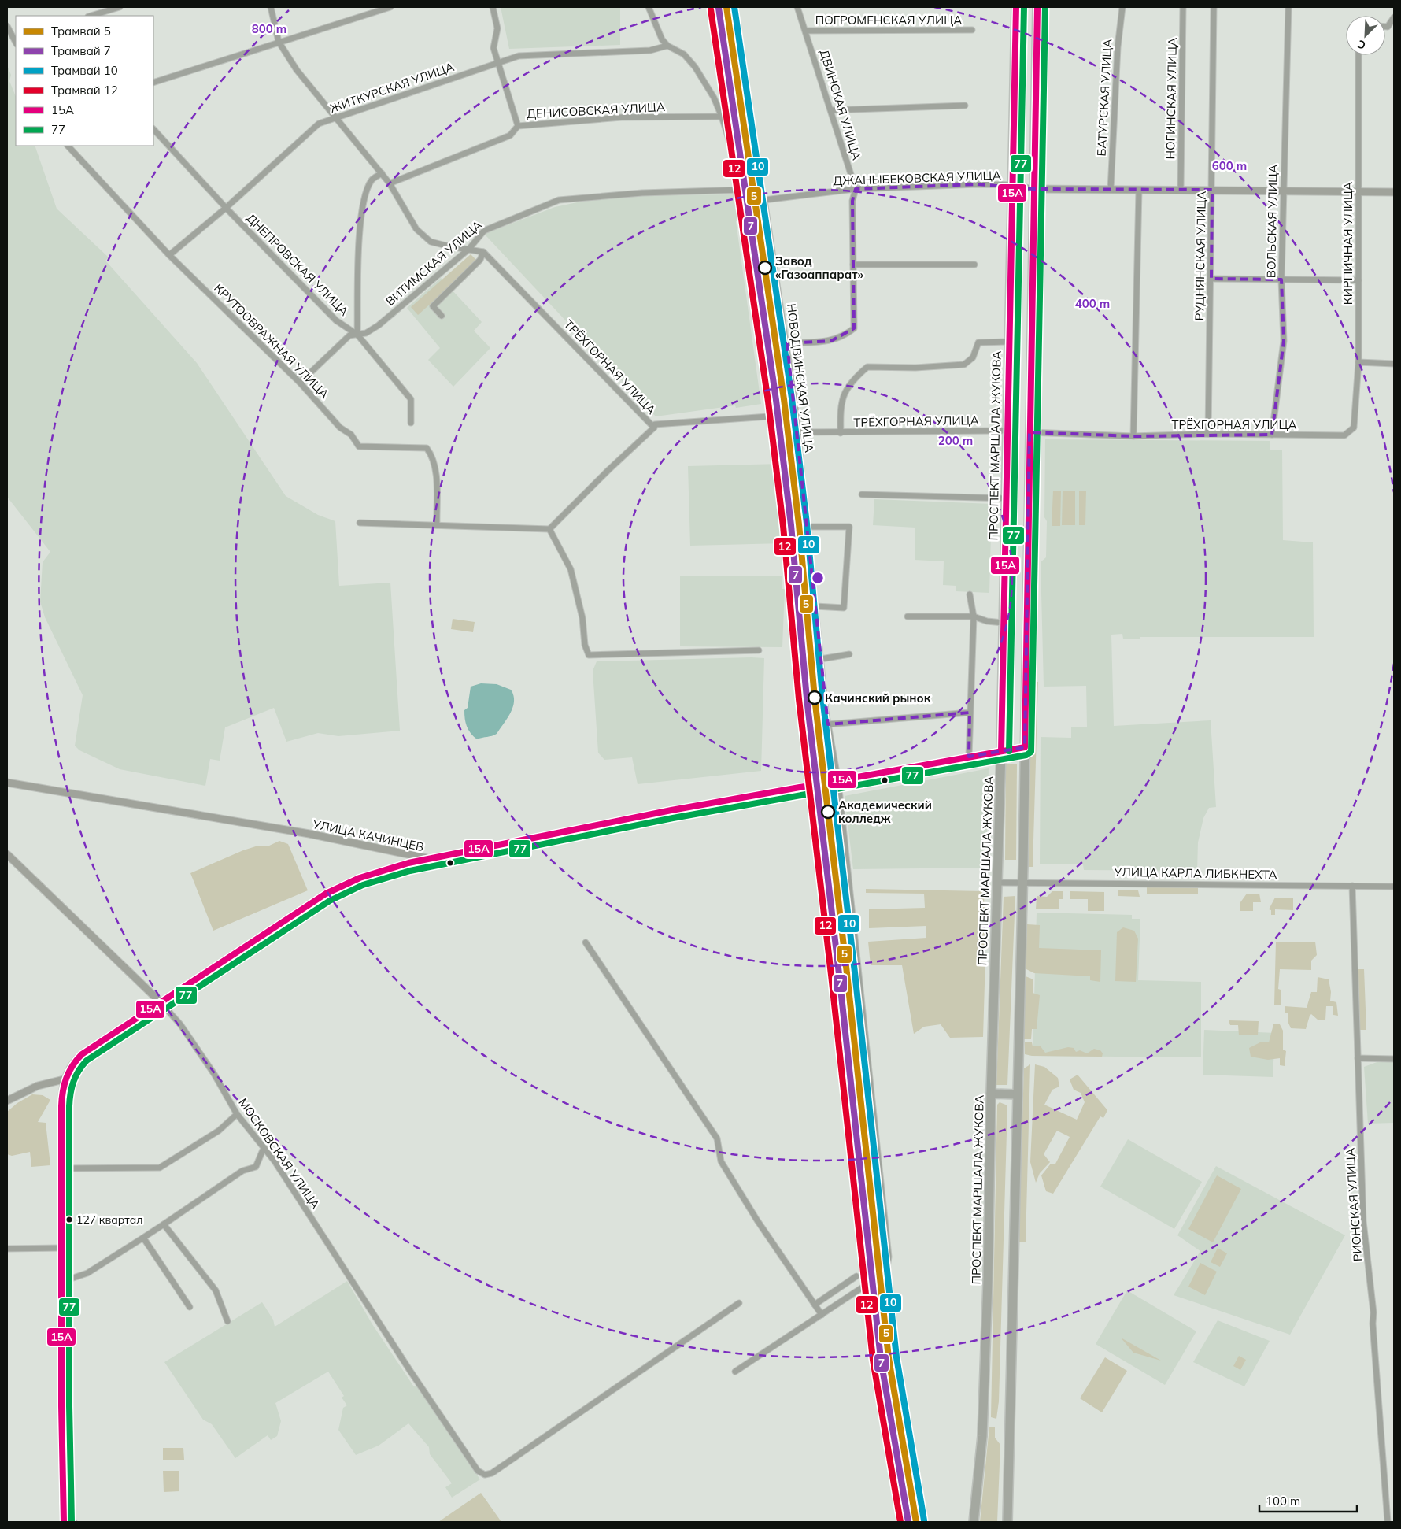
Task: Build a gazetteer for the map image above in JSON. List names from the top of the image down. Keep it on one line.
{"streets":{"highway":["ПРОСПЕКТ МАРШАЛА ЖУКОВА"],"main road":["ДЖАНЫБЕКОВСКАЯ УЛИЦА","УЛИЦА КАЧИНЦЕВ"],"street":["ПОГРОМЕНСКАЯ УЛИЦА","ЖИТКУРСКАЯ УЛИЦА","БАТУРСКАЯ УЛИЦА","НОГИНСКАЯ УЛИЦА","ДВИНСКАЯ УЛИЦА","ДЕНИСОВСКАЯ УЛИЦА","ВОЛЬСКАЯ УЛИЦА","КИРПИЧНАЯ УЛИЦА","РУДНЯНСКАЯ УЛИЦА","ВИТИМСКАЯ УЛИЦА","ДНЕПРОВСКАЯ УЛИЦА","КРУТООВРАЖНАЯ УЛИЦА","ТРЁХГОРНАЯ УЛИЦА","НОВОДВИНСКАЯ УЛИЦА","УЛИЦА КАРЛА ЛИБКНЕХТА","МОСКОВСКАЯ УЛИЦА","РИОНСКАЯ УЛИЦА"]},"crossings":[["ПОГРОМЕНСКАЯ УЛИЦА","ДВИНСКАЯ УЛИЦА"],["ЖИТКУРСКАЯ УЛИЦА","ДНЕПРОВСКАЯ УЛИЦА"],["ЖИТКУРСКАЯ УЛИЦА","КРУТООВРАЖНАЯ УЛИЦА"],["БАТУРСКАЯ УЛИЦА","ДЖАНЫБЕКОВСКАЯ УЛИЦА"],["НОГИНСКАЯ УЛИЦА","ДЖАНЫБЕКОВСКАЯ УЛИЦА"],["ДВИНСКАЯ УЛИЦА","ДЖАНЫБЕКОВСКАЯ УЛИЦА"],["ДВИНСКАЯ УЛИЦА","НОВОДВИНСКАЯ УЛИЦА"],["ДЖАНЫБЕКОВСКАЯ УЛИЦА","ВОЛЬСКАЯ УЛИЦА"],["ДЖАНЫБЕКОВСКАЯ УЛИЦА","КИРПИЧНАЯ УЛИЦА"],["ДЖАНЫБЕКОВСКАЯ УЛИЦА","РУДНЯНСКАЯ УЛИЦА"],["ДЖАНЫБЕКОВСКАЯ УЛИЦА","ВИТИМСКАЯ УЛИЦА"],["ДЖАНЫБЕКОВСКАЯ УЛИЦА","НОВОДВИНСКАЯ УЛИЦА"],["ДЖАНЫБЕКОВСКАЯ УЛИЦА","ПРОСПЕКТ МАРШАЛА ЖУКОВА"],["ВОЛЬСКАЯ УЛИЦА","ТРЁХГОРНАЯ УЛИЦА"],["КИРПИЧНАЯ УЛИЦА","ТРЁХГОРНАЯ УЛИЦА"],["РУДНЯНСКАЯ УЛИЦА","ТРЁХГОРНАЯ УЛИЦА"],["ВИТИМСКАЯ УЛИЦА","ДНЕПРОВСКАЯ УЛИЦА"],["ВИТИМСКАЯ УЛИЦА","КРУТООВРАЖНАЯ УЛИЦА"],["ТРЁХГОРНАЯ УЛИЦА","НОВОДВИНСКАЯ УЛИЦА"],["ТРЁХГОРНАЯ УЛИЦА","ПРОСПЕКТ МАРШАЛА ЖУКОВА"],["НОВОДВИНСКАЯ УЛИЦА","УЛИЦА КАЧИНЦЕВ"],["ПРОСПЕКТ МАРШАЛА ЖУКОВА","УЛИЦА КАЧИНЦЕВ"],["ПРОСПЕКТ МАРШАЛА ЖУКОВА","УЛИЦА КАРЛА ЛИБКНЕХТА"],["УЛИЦА КАРЛА ЛИБКНЕХТА","РИОНСКАЯ УЛИЦА"]],"places":["Завод «Газоаппарат»","Качинский рынок","Академический колледж","127 квартал"],"lines":["tram line 5","tram line 10","transit line 15А","transit line 77","tram line 7","tram line 12"],"legend":["Трамвай 5","Трамвай 7","Трамвай 10","Трамвай 12","15А","77"],"scale_bar":"100 m","north":"bottom left","rings":["800 m","600 m","400 m","200 m"]}
